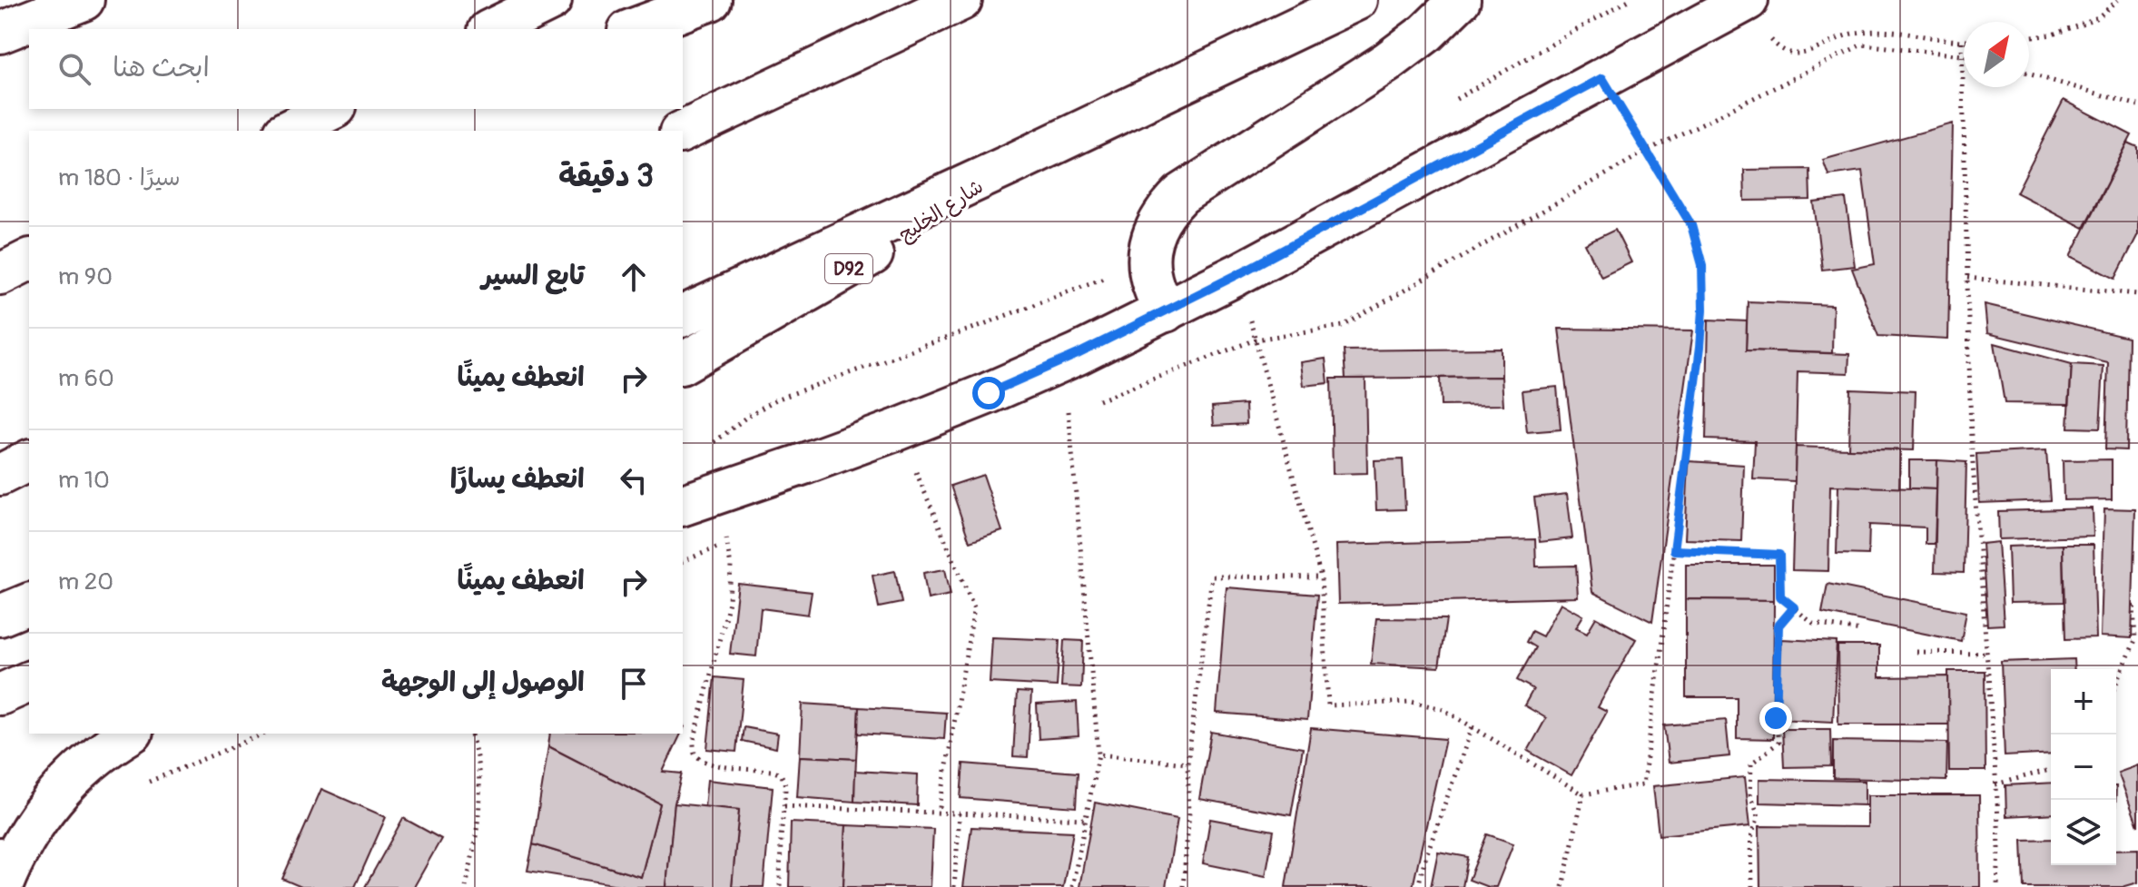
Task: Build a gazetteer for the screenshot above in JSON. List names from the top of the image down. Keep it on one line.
{"streets":{"main road":["شارع الخليج","D92"]},"north":"top right","page":{"search":"ابحث هنا","heading":["3 دقيقة","سيرًا · 180 m"],"list":[["تابع السير","90 m"],["انعطف يمينًا","60 m"],["انعطف يسارًا","10 m"],["انعطف يمينًا","20 m"],"الوصول إلى الوجهة"],"map_buttons":["+","−"]}}
